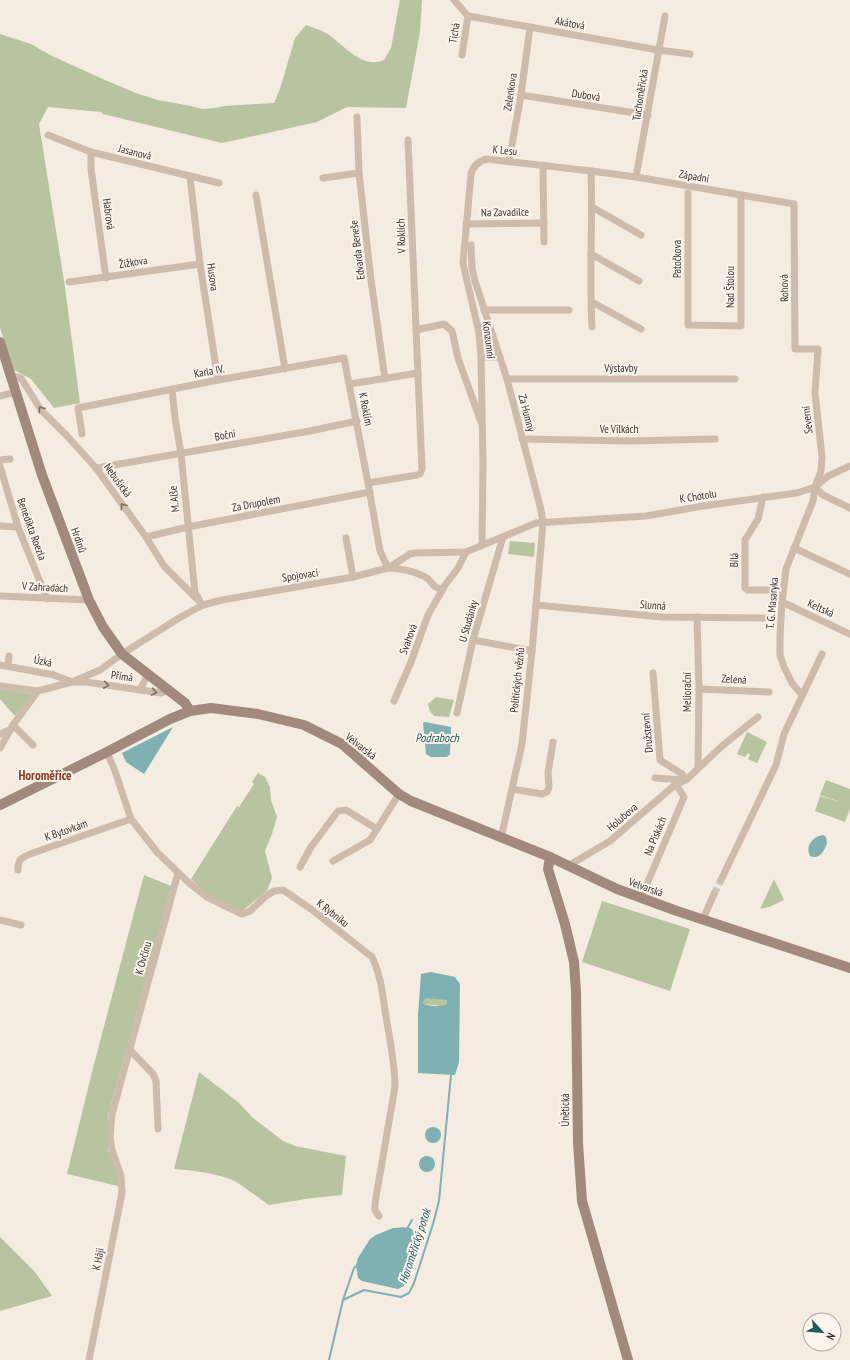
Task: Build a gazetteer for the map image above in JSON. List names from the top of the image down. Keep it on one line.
{"streets":{"street":["Akátová","Tichá","Zelenkova","Dubová","Tuchoměřická","K Lesu","Jasanová","Západní","Na Zavadilce","Habrová","V Roklích","Edvarda Beneše","Patočkova","Žižkova","Husova","Nad Štolou","Rohová","Konzumní","Výstavby","Karla IV.","K Roklím","Za Humny","Severní","Ve Vilkách","Boční","Nebušická","K Chotolu","M. Alše","Za Drupolem","Benedikta Roezla","Hrdinů","Bílá","Spojovací","V Zahradách","T. G. Masaryka","Slunná","Keltská","U Studánky","Svahová","Úzká","Přímá","Zelená","Politických vězňů","Meliorační","Družstevní","Velvarská","Holubova","K Bytovkám","Na Pískách","K Rybníku","K Ovčínu","Únětická","K Háji"]},"crossings":[["Akátová","Tichá"],["Akátová","Zelenkova"],["Akátová","Tuchoměřická"],["Zelenkova","Dubová"],["Zelenkova","K Lesu"],["Dubová","Tuchoměřická"],["Tuchoměřická","Západní"],["K Lesu","Západní"],["K Lesu","Na Zavadilce"],["K Lesu","Konzumní"],["Jasanová","Habrová"],["Jasanová","Husova"],["Západní","Nad Štolou"],["Západní","Rohová"],["Habrová","Žižkova"],["V Roklích","Konzumní"],["Edvarda Beneše","K Roklím"],["Patočkova","Nad Štolou"],["Žižkova","Husova"],["Husova","Karla IV."],["Rohová","Severní"],["Konzumní","Spojovací"],["Výstavby","Za Humny"],["Karla IV.","K Roklím"],["Karla IV.","M. Alše"],["K Roklím","Boční"],["K Roklím","Za Drupolem"],["K Roklím","Spojovací"],["Za Humny","Ve Vilkách"],["Za Humny","K Chotolu"],["Za Humny","Spojovací"],["Za Humny","Politických vězňů"],["Severní","K Chotolu"],["Severní","T. G. Masaryka"],["Boční","Nebušická"],["Boční","M. Alše"],["Nebušická","M. Alše"],["Nebušická","Za Drupolem"],["Nebušická","Hrdinů"],["Nebušická","Spojovací"],["K Chotolu","Bílá"],["K Chotolu","Spojovací"],["K Chotolu","T. G. Masaryka"],["K Chotolu","Politických vězňů"],["M. Alše","Za Drupolem"],["M. Alše","Spojovací"],["Benedikta Roezla","V Zahradách"],["Hrdinů","Spojovací"],["Hrdinů","V Zahradách"],["Hrdinů","Přímá"],["Hrdinů","Velvarská"],["Bílá","T. G. Masaryka"],["Spojovací","U Studánky"],["Spojovací","Svahová"],["Spojovací","Úzká"],["Spojovací","Přímá"],["Spojovací","Politických vězňů"],["T. G. Masaryka","Keltská"],["Slunná","Politických vězňů"],["Slunná","Meliorační"],["Úzká","Přímá"],["Zelená","Meliorační"],["Politických vězňů","Velvarská"],["Meliorační","Holubova"],["Družstevní","Holubova"],["Velvarská","Holubova"],["Velvarská","Na Pískách"],["Velvarská","K Rybníku"],["Velvarská","Únětická"],["Holubova","Na Pískách"],["K Bytovkám","K Rybníku"],["K Rybníku","K Ovčínu"],["K Ovčínu","K Háji"]],"one_way":["Nebušická","Přímá"],"districts":["Horoměřice"],"water":["Podraboch","Horoměřický potok"],"north":"bottom right"}
